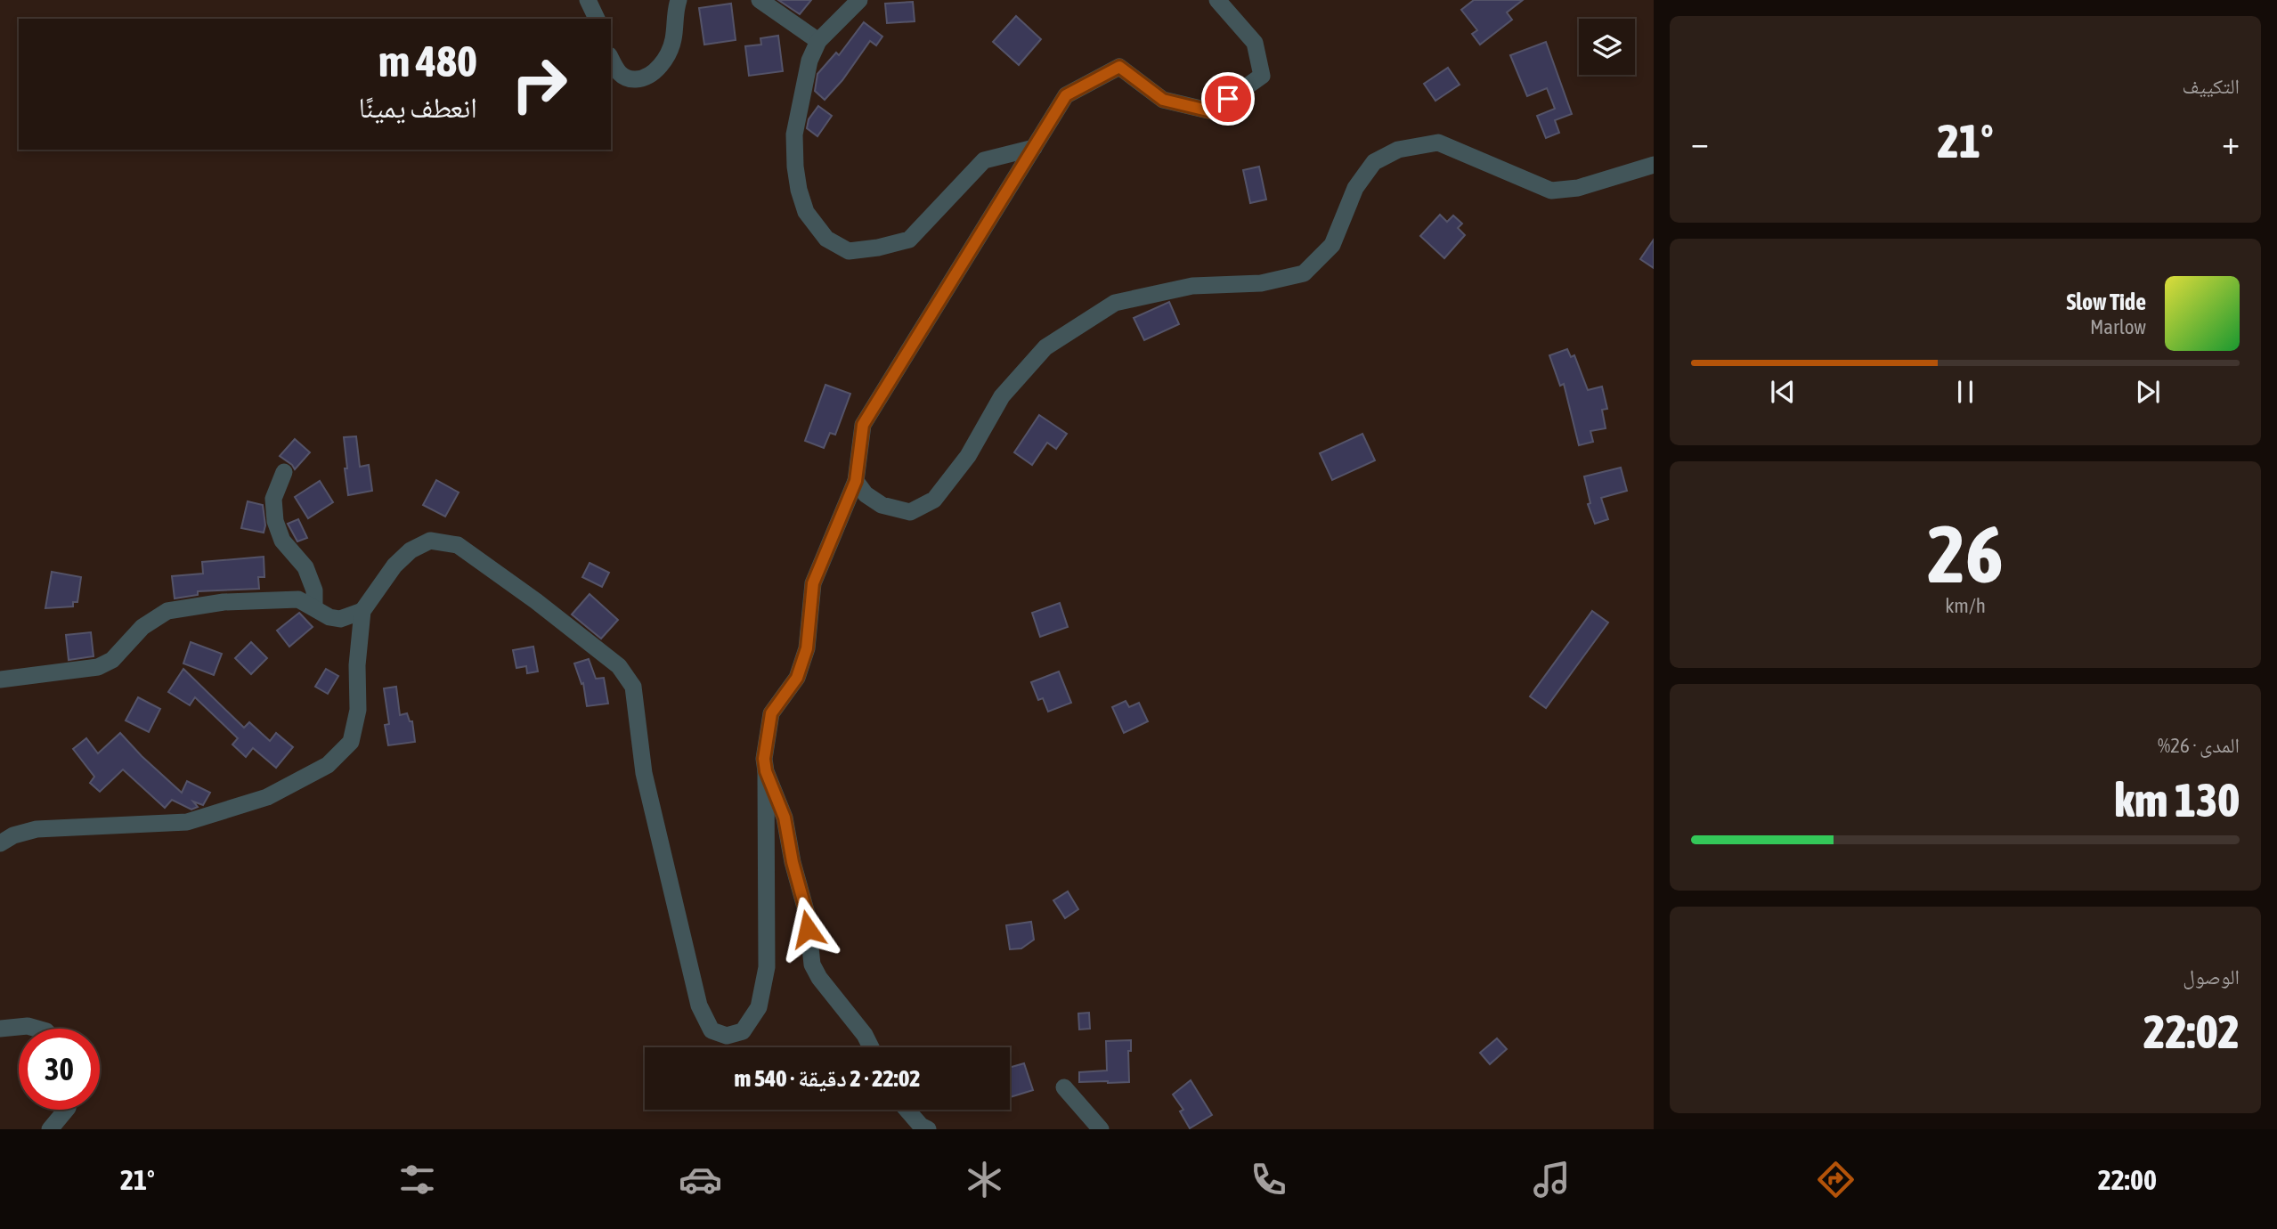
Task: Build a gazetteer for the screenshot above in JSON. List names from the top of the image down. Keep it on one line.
{"page":{"tile":["التكييف",["26","km/h"],["المدى · 26%","130 km"],["الوصول","22:02"]],"turn":["480 m","انعطف يمينًا"],"heat":["−","21°","+"],"song":["Slow Tide","Marlow"],"limit":"30","trip":"22:02 · 2 دقيقة · 540 m","tabs":["22:00","21°"]}}
